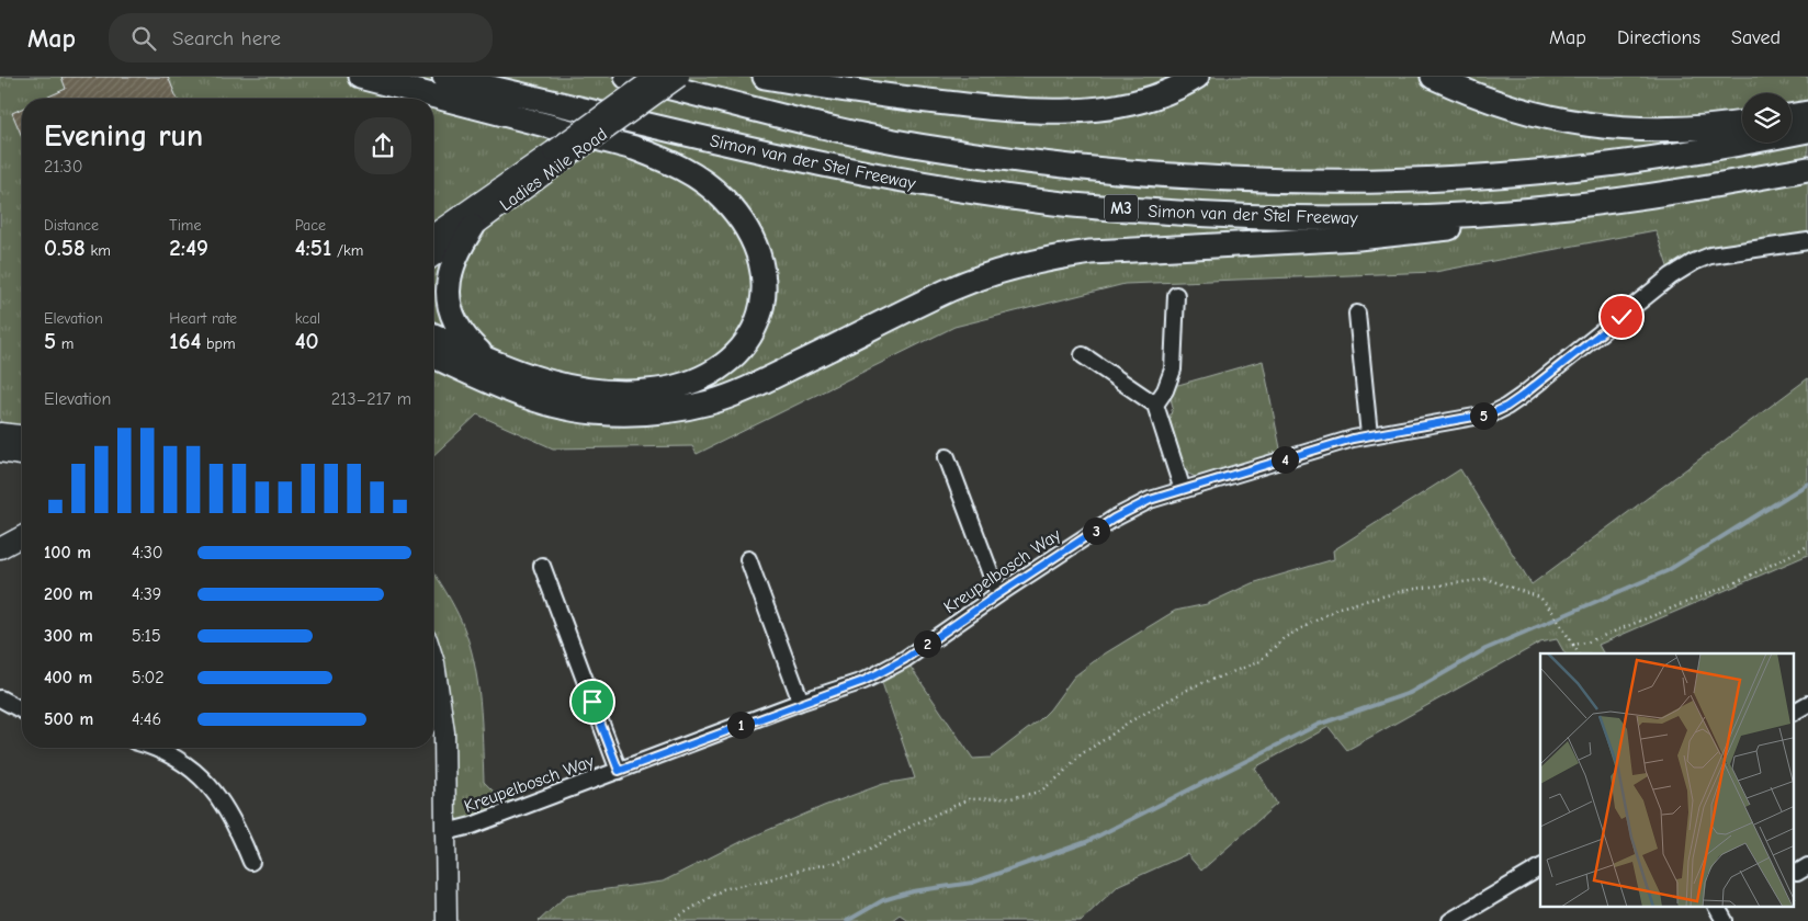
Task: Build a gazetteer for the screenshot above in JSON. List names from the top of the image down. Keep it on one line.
{"streets":{"highway":["Simon van der Stel Freeway","M3"],"main road":["Ladies Mile Road"],"street":["Kreupelbosch Way"]},"page":{"header":"Map","search":"Search here","nav":["Map","Directions","Saved"],"heading":["Evening run","21:30"],"stats":[["Distance","0.58 km"],["Time","2:49"],["Pace","4:51 /km"],["Elevation","5 m"],["Heart rate","164 bpm"],["kcal","40"]],"chart":["Elevation","213–217 m"],"pins":["5","4","3","2","1"],"list":[{"name":"100 m","note":"4:30"},{"name":"200 m","note":"4:39"},{"name":"300 m","note":"5:15"},{"name":"400 m","note":"5:02"},{"name":"500 m","note":"4:46"}]}}
